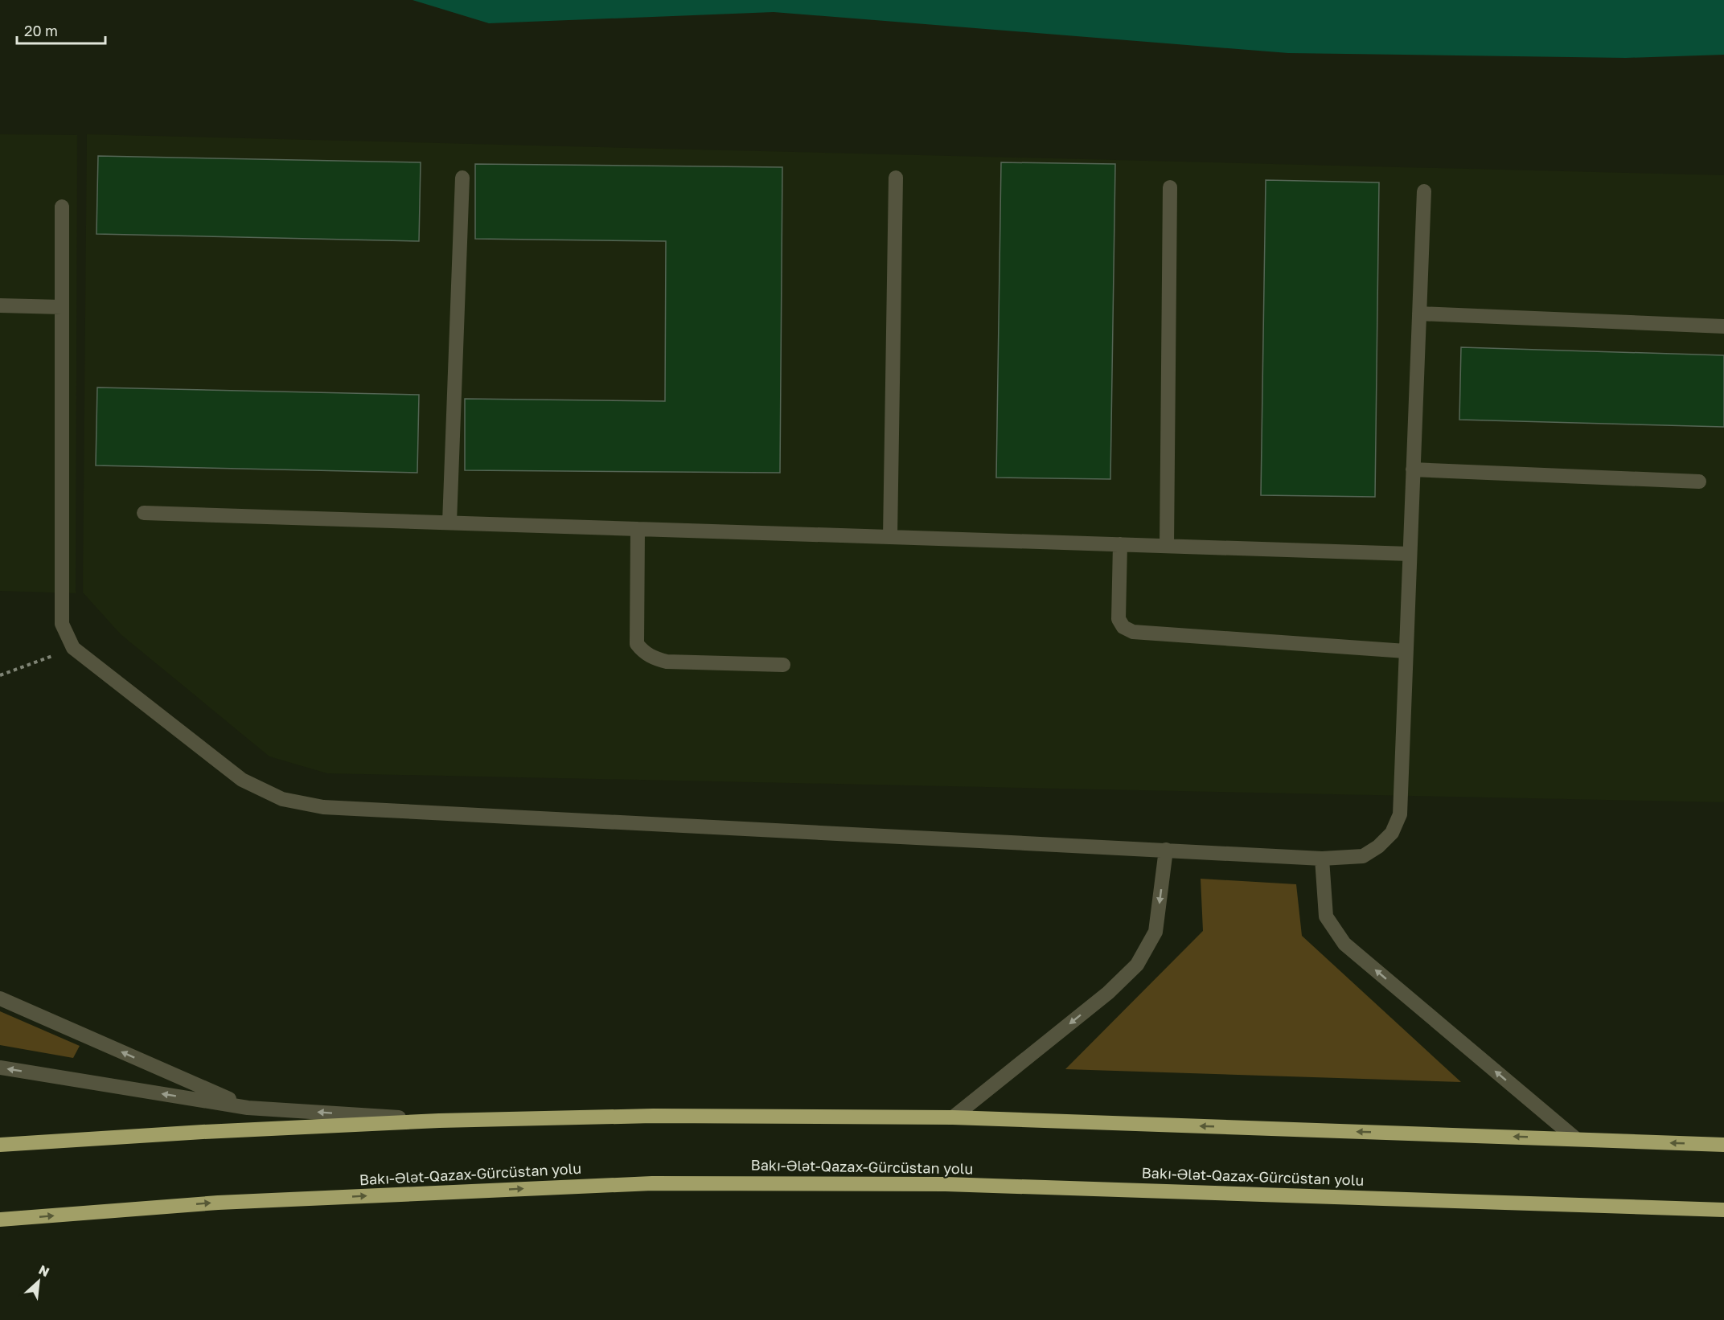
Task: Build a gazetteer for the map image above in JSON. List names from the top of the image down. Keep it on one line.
{"streets":{"highway":["Bakı-Ələt-Qazax-Gürcüstan yolu"]},"scale_bar":"20 m","north":"top right"}
